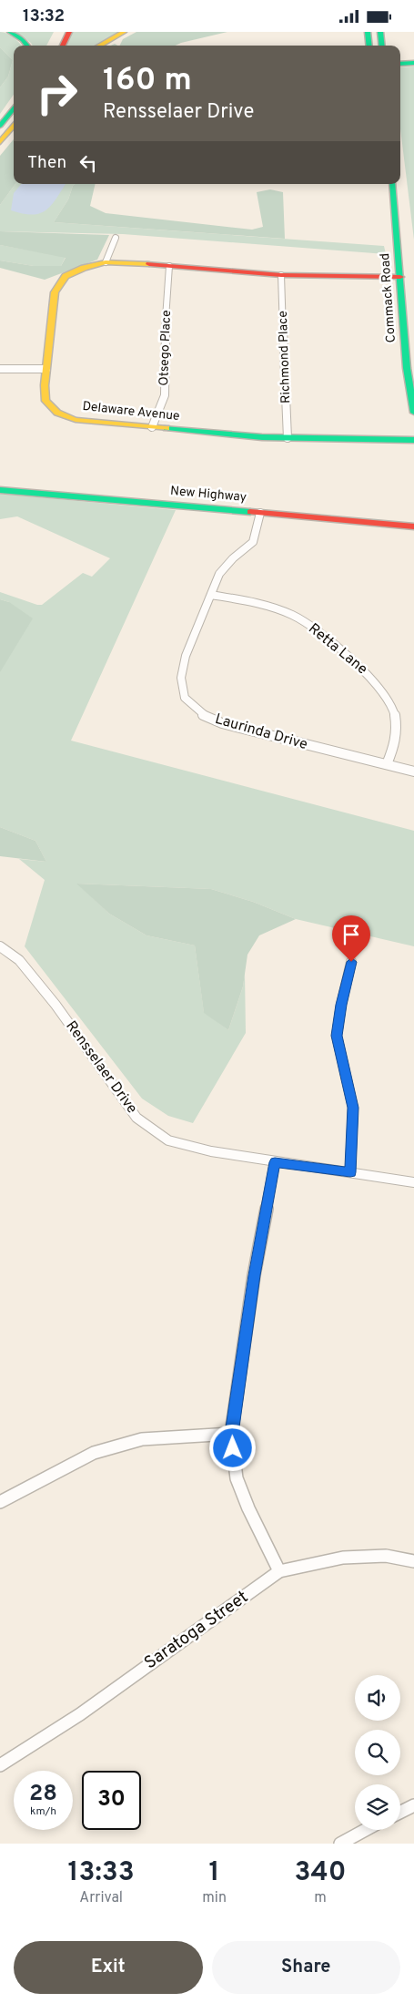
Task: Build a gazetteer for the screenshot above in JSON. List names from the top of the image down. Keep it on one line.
{"streets":{"main road":["Commack Road","Delaware Avenue","New Highway"],"street":["Otsego Place","Richmond Place","Retta Lane","Laurinda Drive","Rensselaer Drive","Saratoga Street"]},"crossings":[["Commack Road","Delaware Avenue"],["Otsego Place","Delaware Avenue"],["Richmond Place","Delaware Avenue"],["New Highway","Laurinda Drive"],["Retta Lane","Laurinda Drive"]],"page":{"status":"13:32","turn":["160 m","Rensselaer Drive"],"then":"Then","speed":"28 km/h","limit":"30","eta":["13:33","Arrival","1","min","340","m"],"buttons":["Exit","Share"]}}
